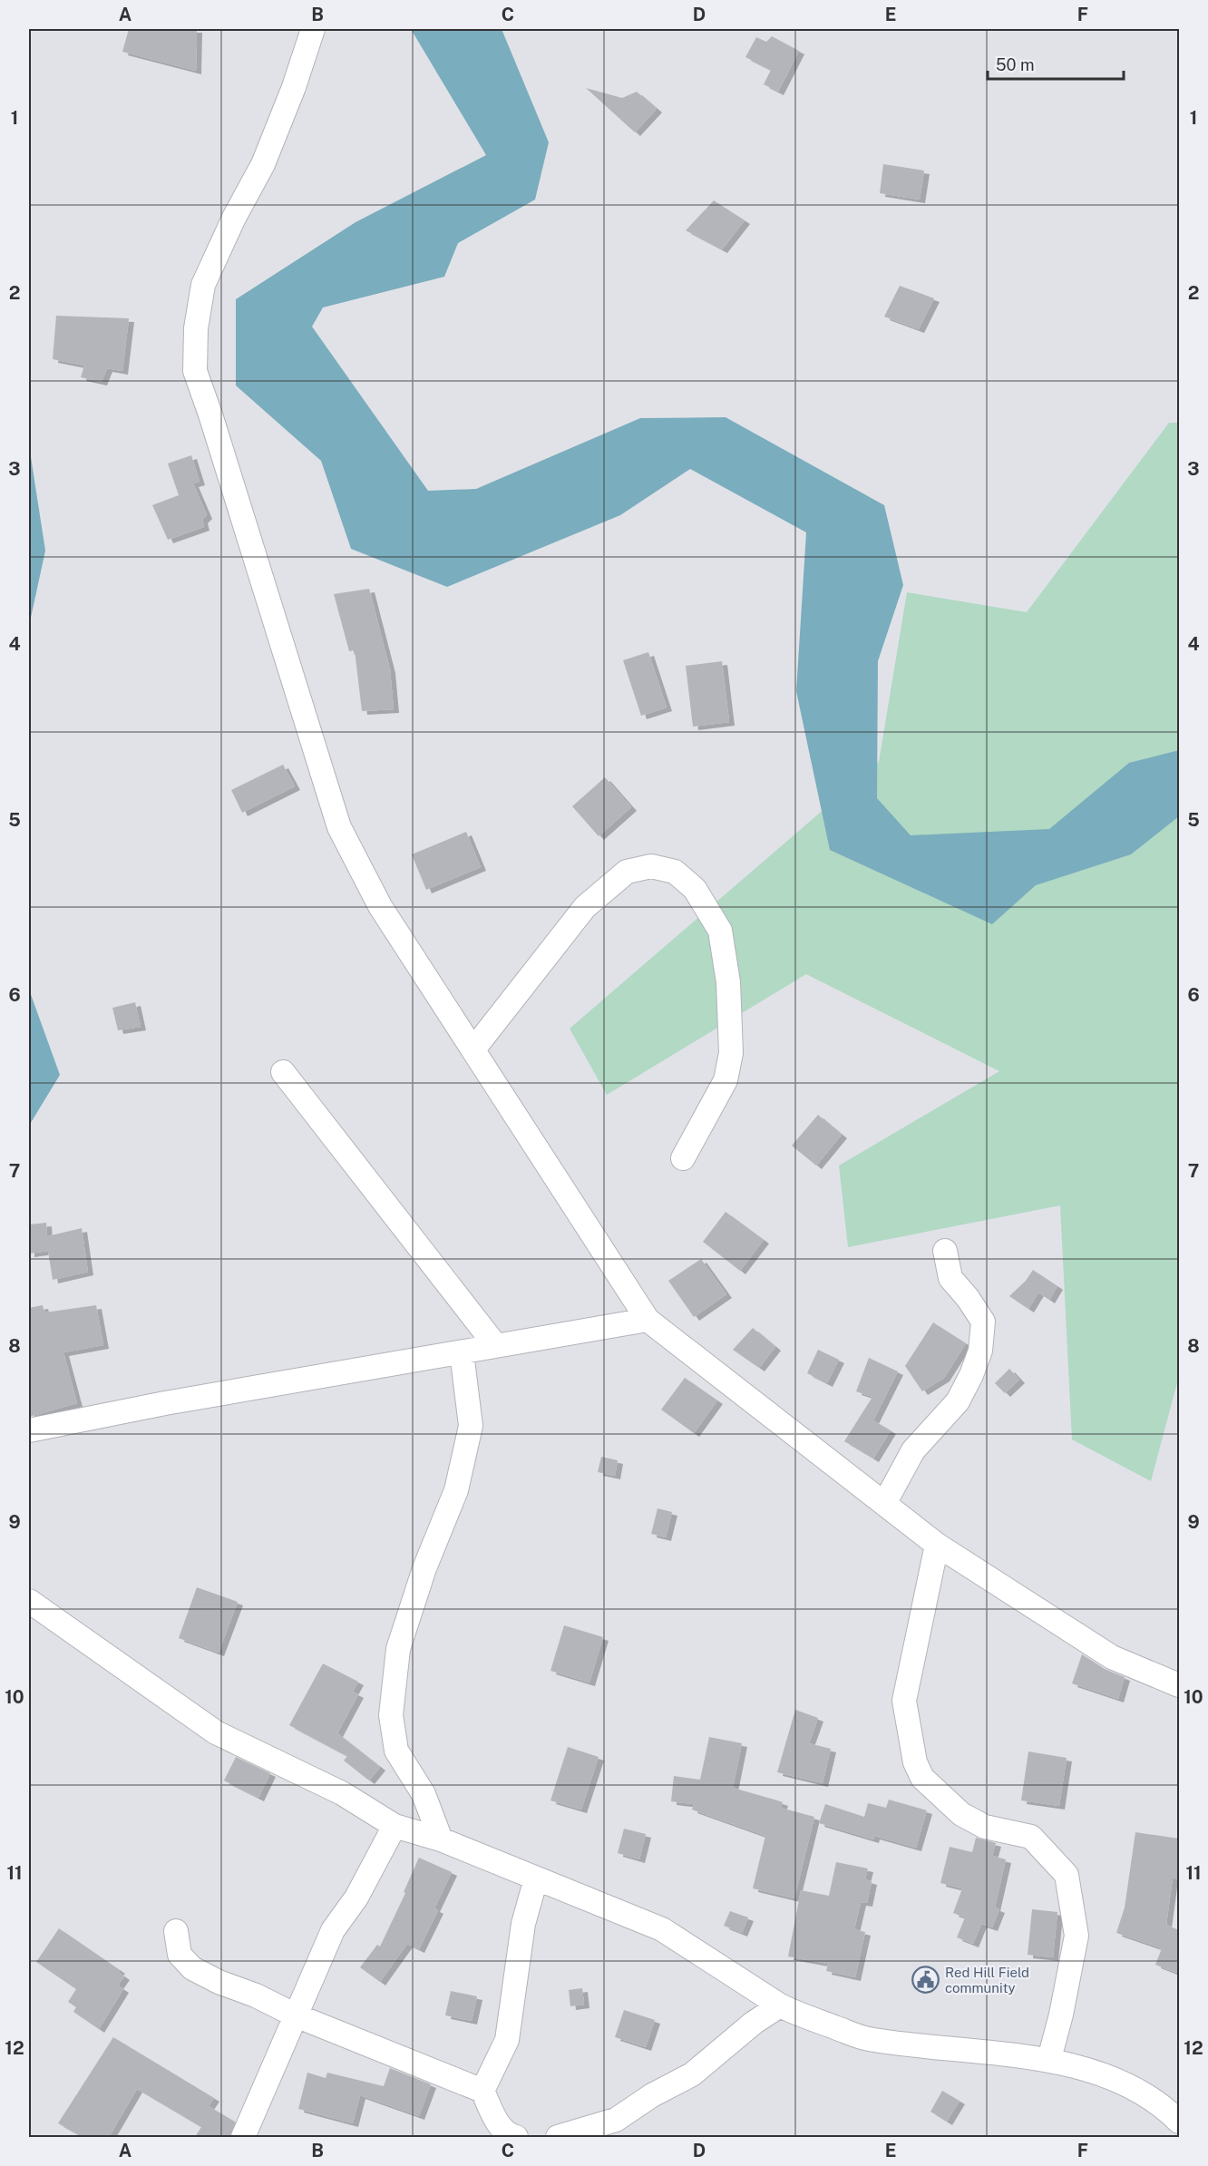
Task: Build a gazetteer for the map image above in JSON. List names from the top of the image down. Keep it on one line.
{"places":{"public building":["Red Hill Field community"]},"scale_bar":"50 m","grid":{"columns":["A","B","C","D","E","F"],"rows":["1","2","3","4","5","6","7","8","9","10","11","12"]}}
